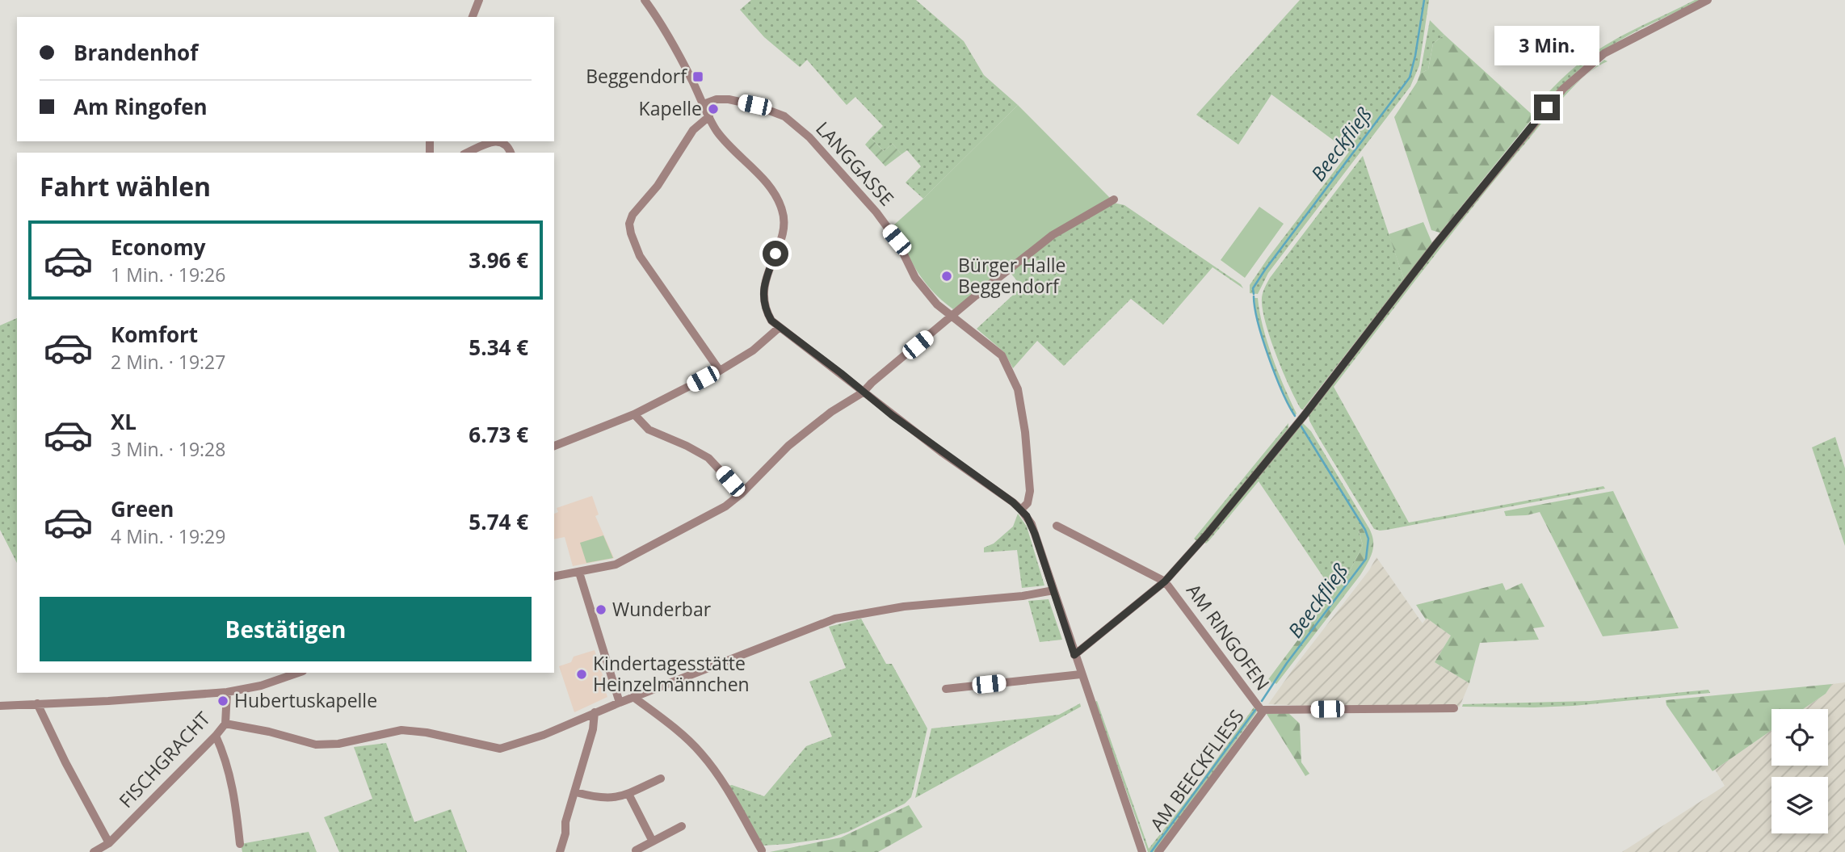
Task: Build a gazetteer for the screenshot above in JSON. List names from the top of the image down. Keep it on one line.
{"streets":{"street":["LANGGASSE","AM RINGOFEN","FISCHGRACHT","AM BEECKFLIESS"]},"crossings":[["AM RINGOFEN","AM BEECKFLIESS"]],"water":["Beeckfließ"],"places":{"transit":["Beggendorf"],"other":["Kapelle","Bürger Halle Beggendorf","Wunderbar","Kindertagesstätte Heinzelmännchen","Hubertuskapelle"]},"page":{"banner":["Brandenhof","Am Ringofen"],"bubble":"3 Min.","heading":"Fahrt wählen","list":[{"name":"Economy","note":"1 Min. · 19:26","value":"3.96 €"},{"name":"Komfort","note":"2 Min. · 19:27","value":"5.34 €"},{"name":"XL","note":"3 Min. · 19:28","value":"6.73 €"},{"name":"Green","note":"4 Min. · 19:29","value":"5.74 €"}],"buttons":"Bestätigen"}}
